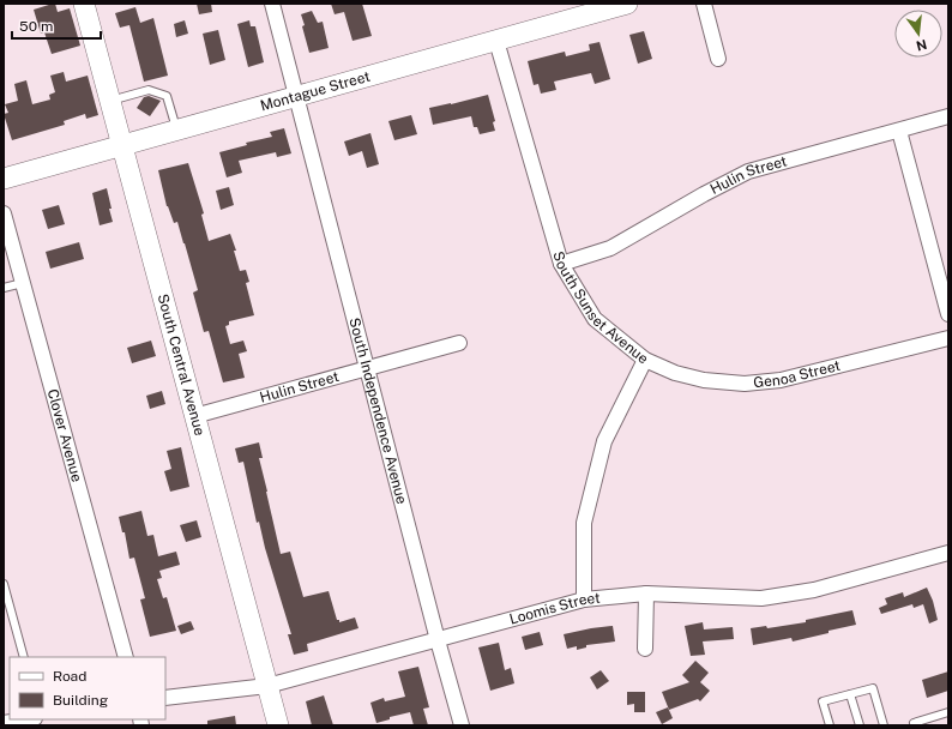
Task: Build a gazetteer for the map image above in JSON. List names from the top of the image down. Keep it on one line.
{"streets":{"main road":["Montague Street","South Central Avenue"],"street":["Hulin Street","South Sunset Avenue","Genoa Street","South Independence Avenue","Clover Avenue","Loomis Street"]},"crossings":[["Montague Street","South Sunset Avenue"],["Montague Street","South Central Avenue"],["Montague Street","South Independence Avenue"],["Hulin Street","South Sunset Avenue"],["Hulin Street","South Central Avenue"],["Hulin Street","South Independence Avenue"],["South Sunset Avenue","Genoa Street"],["South Sunset Avenue","Loomis Street"],["South Central Avenue","Loomis Street"],["South Independence Avenue","Loomis Street"]],"legend":["Road","Building"],"scale_bar":"50 m","north":"bottom"}
